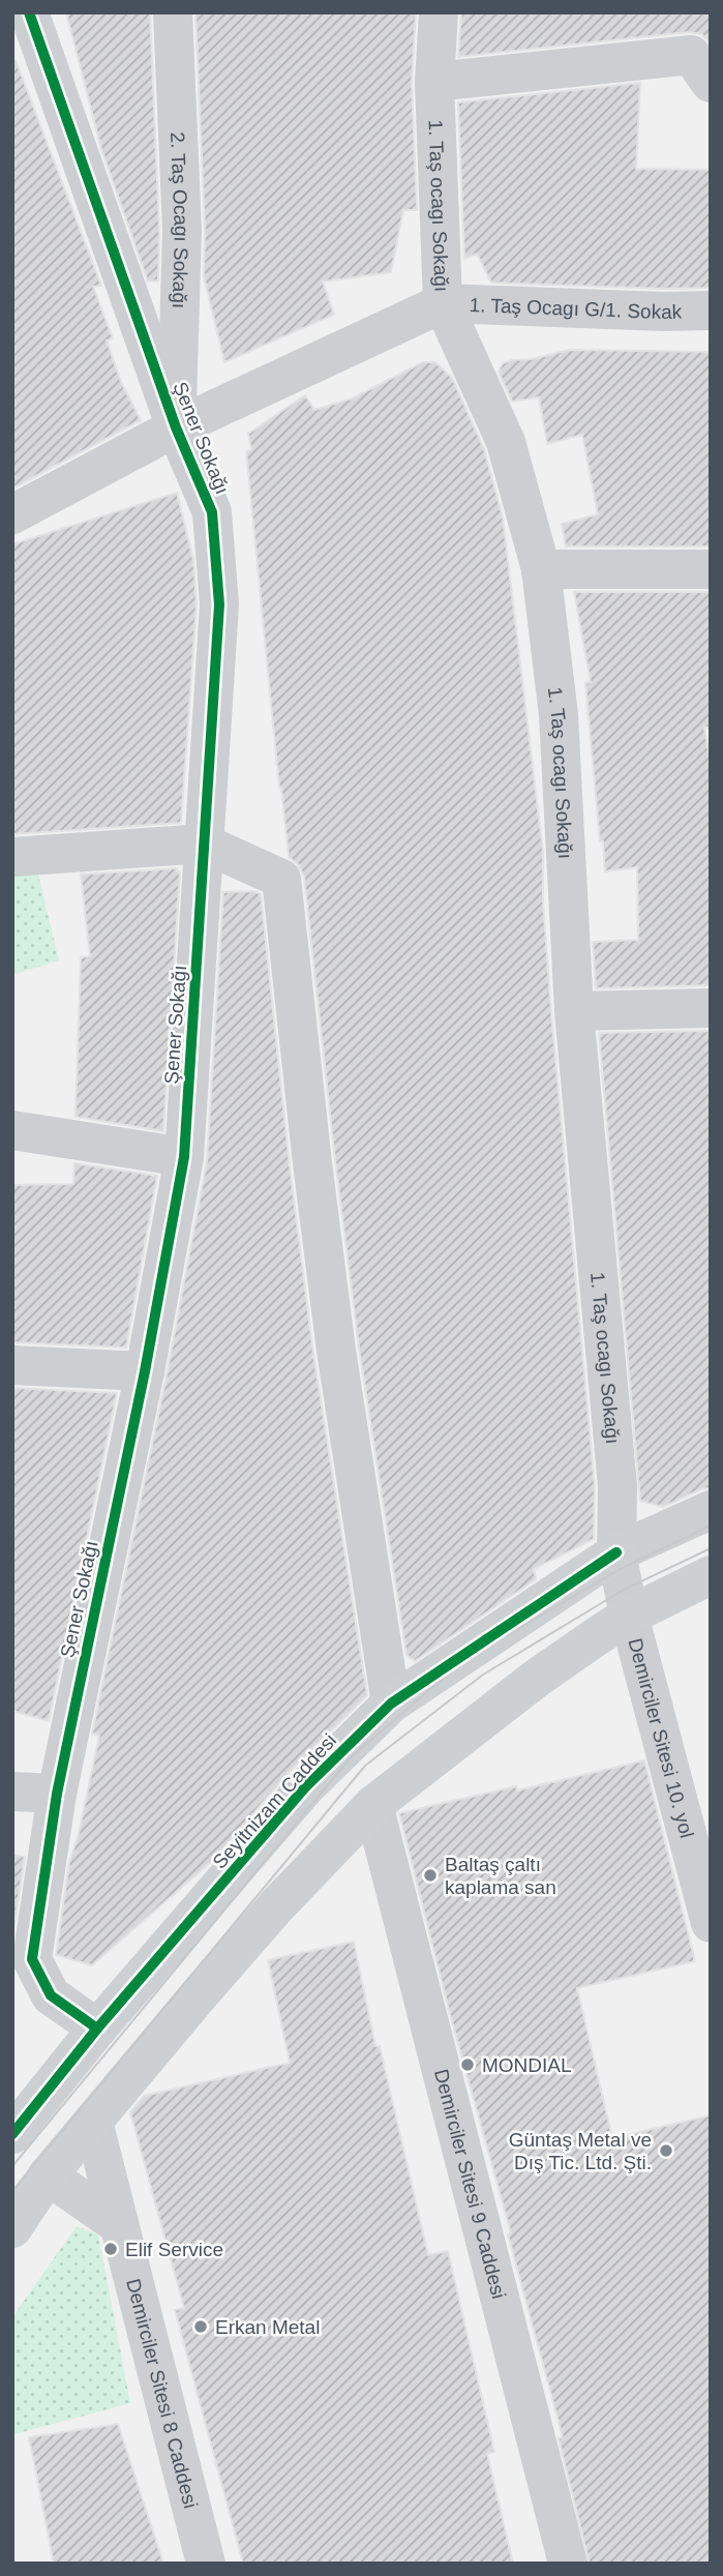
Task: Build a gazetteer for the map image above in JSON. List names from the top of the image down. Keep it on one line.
{"streets":{"main road":["Seyitnizam Caddesi"],"street":["1. Taş ocagı Sokağı","2. Taş Ocagı Sokağı","1. Taş Ocagı G/1. Sokak","Şener Sokağı","Demirciler Sitesi 10. yol","Demirciler Sitesi 9 Caddesi","Demirciler Sitesi 8 Caddesi"]},"crossings":[["1. Taş ocagı Sokağı","1. Taş Ocagı G/1. Sokak"],["1. Taş ocagı Sokağı","Demirciler Sitesi 10. yol"],["1. Taş ocagı Sokağı","Seyitnizam Caddesi"],["2. Taş Ocagı Sokağı","1. Taş Ocagı G/1. Sokak"],["2. Taş Ocagı Sokağı","Şener Sokağı"],["1. Taş Ocagı G/1. Sokak","Şener Sokağı"],["Şener Sokağı","Seyitnizam Caddesi"],["Demirciler Sitesi 10. yol","Seyitnizam Caddesi"]],"places":["Baltaş çaltı kaplama san","MONDIAL","Güntaş Metal ve Dış Tic. Ltd. Şti.","Elif Service","Erkan Metal"]}
